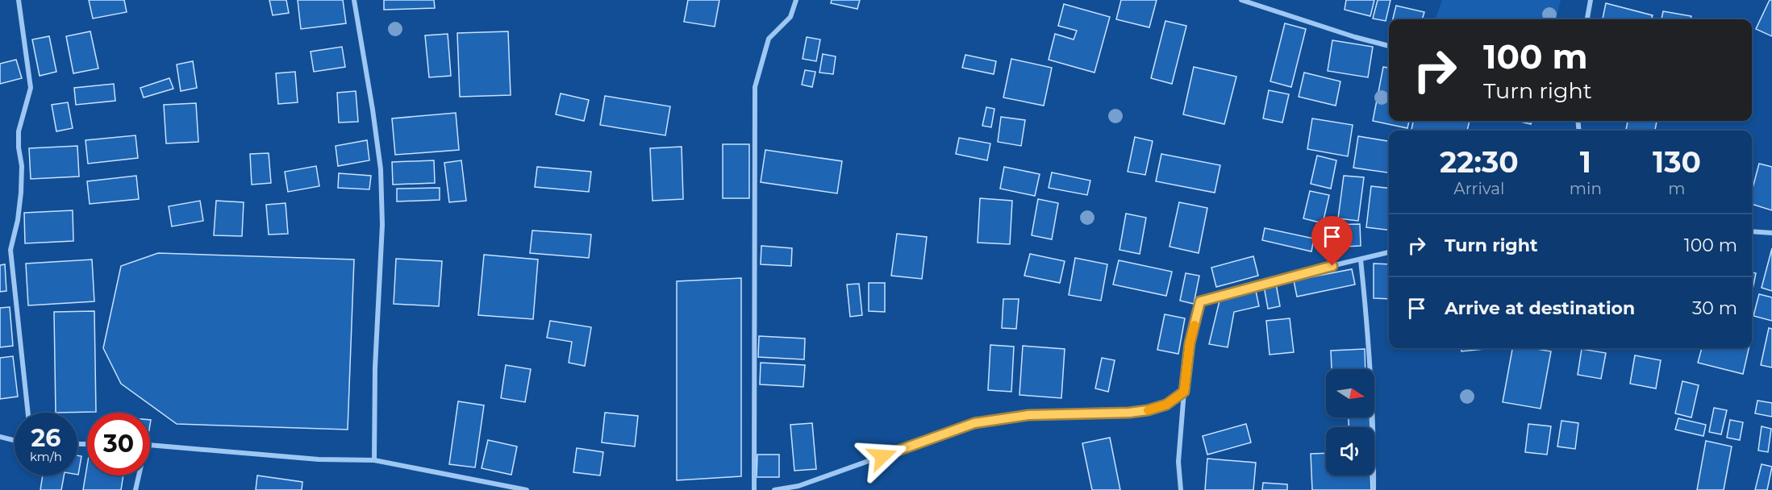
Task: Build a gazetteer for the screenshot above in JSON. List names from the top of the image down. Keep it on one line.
{"north":"right","page":{"turn":["100 m","Turn right"],"eta":["22:30","Arrival","1","min","130","m"],"list":[{"name":"Turn right","value":"100 m"},{"name":"Arrive at destination","value":"30 m"}],"speed":"26 km/h","limit":"30"}}
